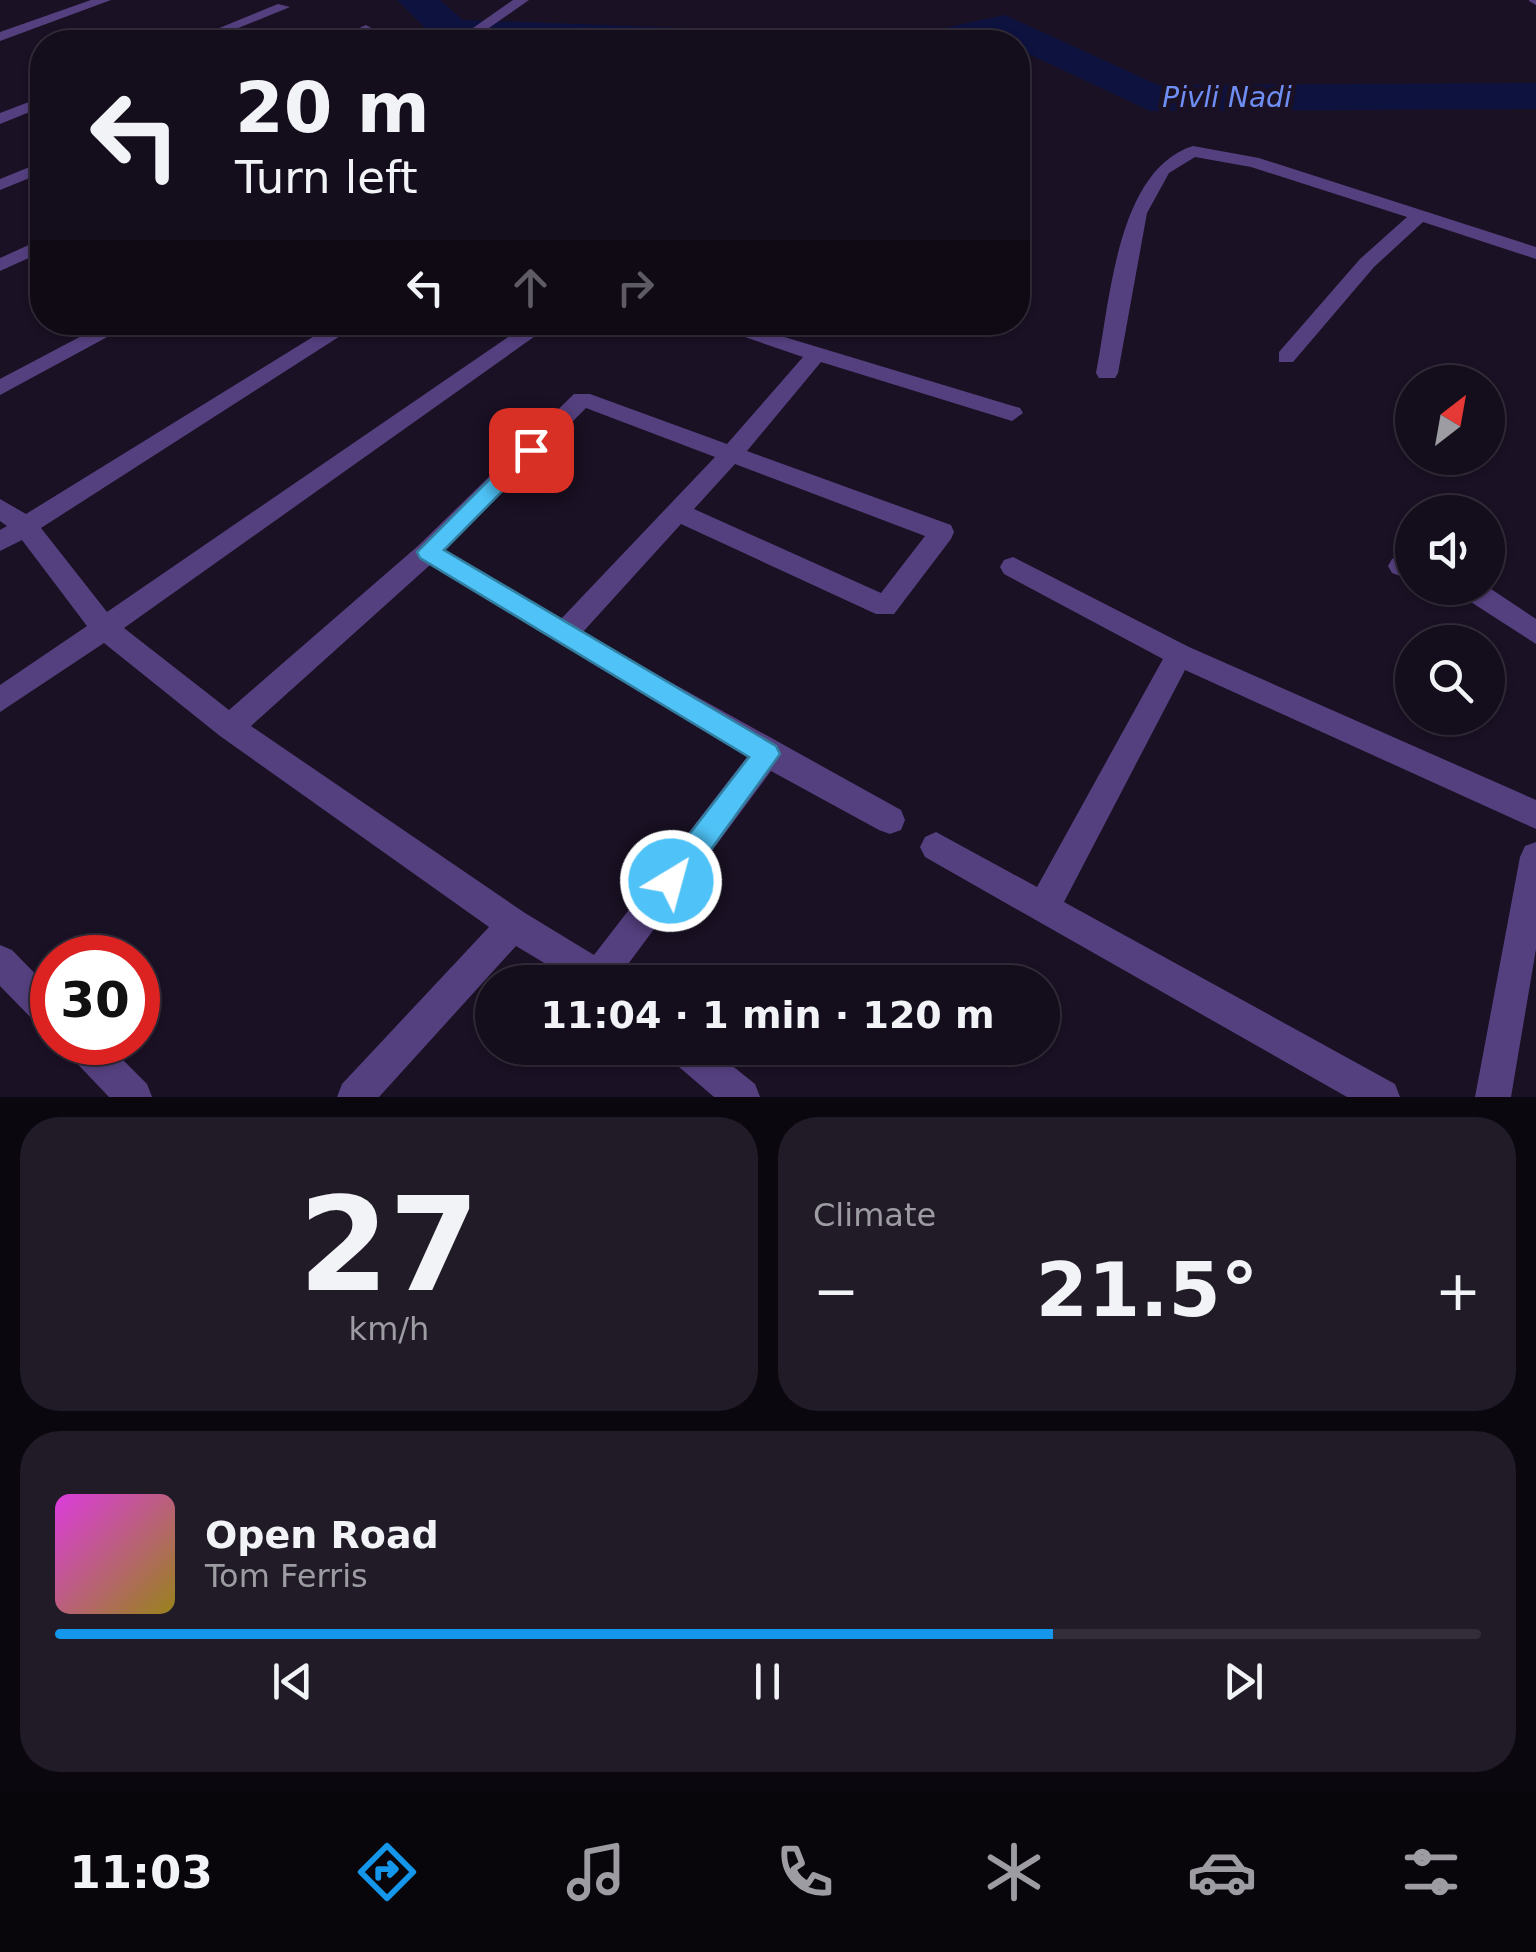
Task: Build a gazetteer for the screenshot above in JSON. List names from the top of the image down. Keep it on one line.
{"water":["Pivli Nadi"],"north":"top right","page":{"turn":["20 m","Turn left"],"limit":"30","trip":"11:04 · 1 min · 120 m","tile":[["27","km/h"],"Climate"],"heat":["−","21.5°","+"],"song":["Open Road","Tom Ferris"],"tabs":"11:03"}}
